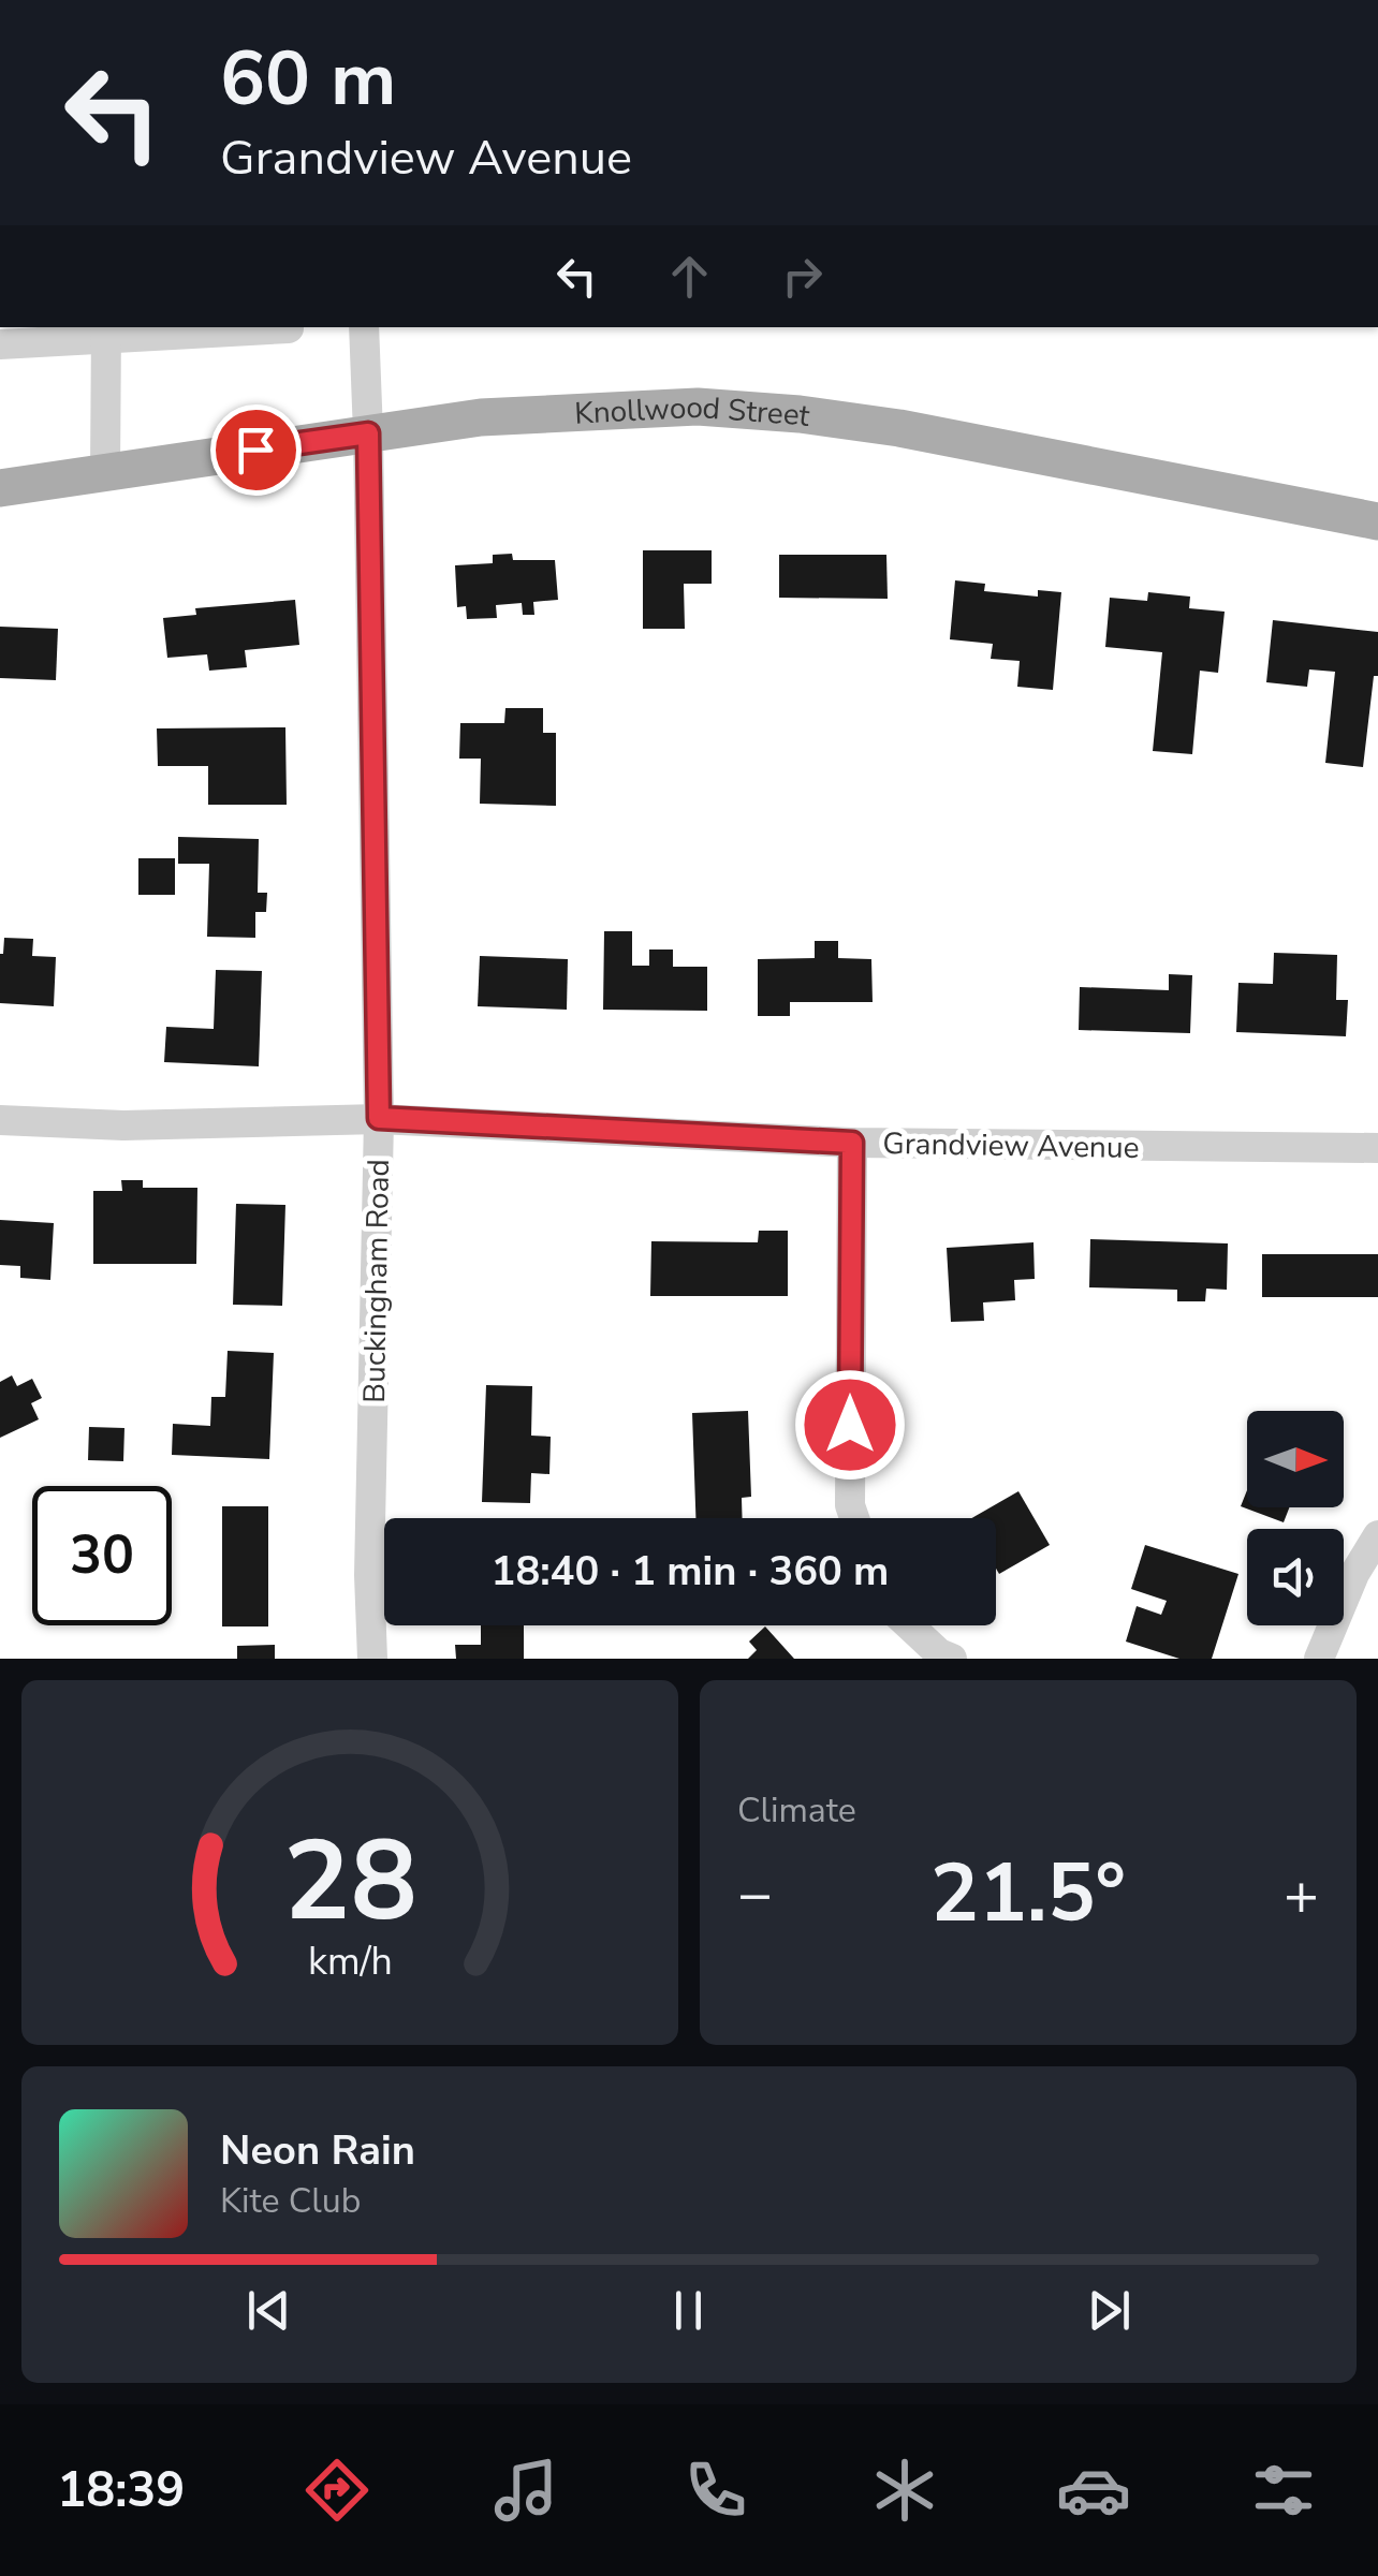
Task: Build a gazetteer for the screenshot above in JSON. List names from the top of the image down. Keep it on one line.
{"streets":{"main road":["Knollwood Street"],"street":["Grandview Avenue","Buckingham Road"]},"crossings":[["Knollwood Street","Buckingham Road"],["Grandview Avenue","Buckingham Road"]],"north":"right","page":{"turn":["60 m","Grandview Avenue"],"limit":"30","trip":"18:40 · 1 min · 360 m","tile":"Climate","heat":["−","21.5°","+"],"song":["Neon Rain","Kite Club"],"tabs":"18:39","gauge":["28","km/h"]}}
